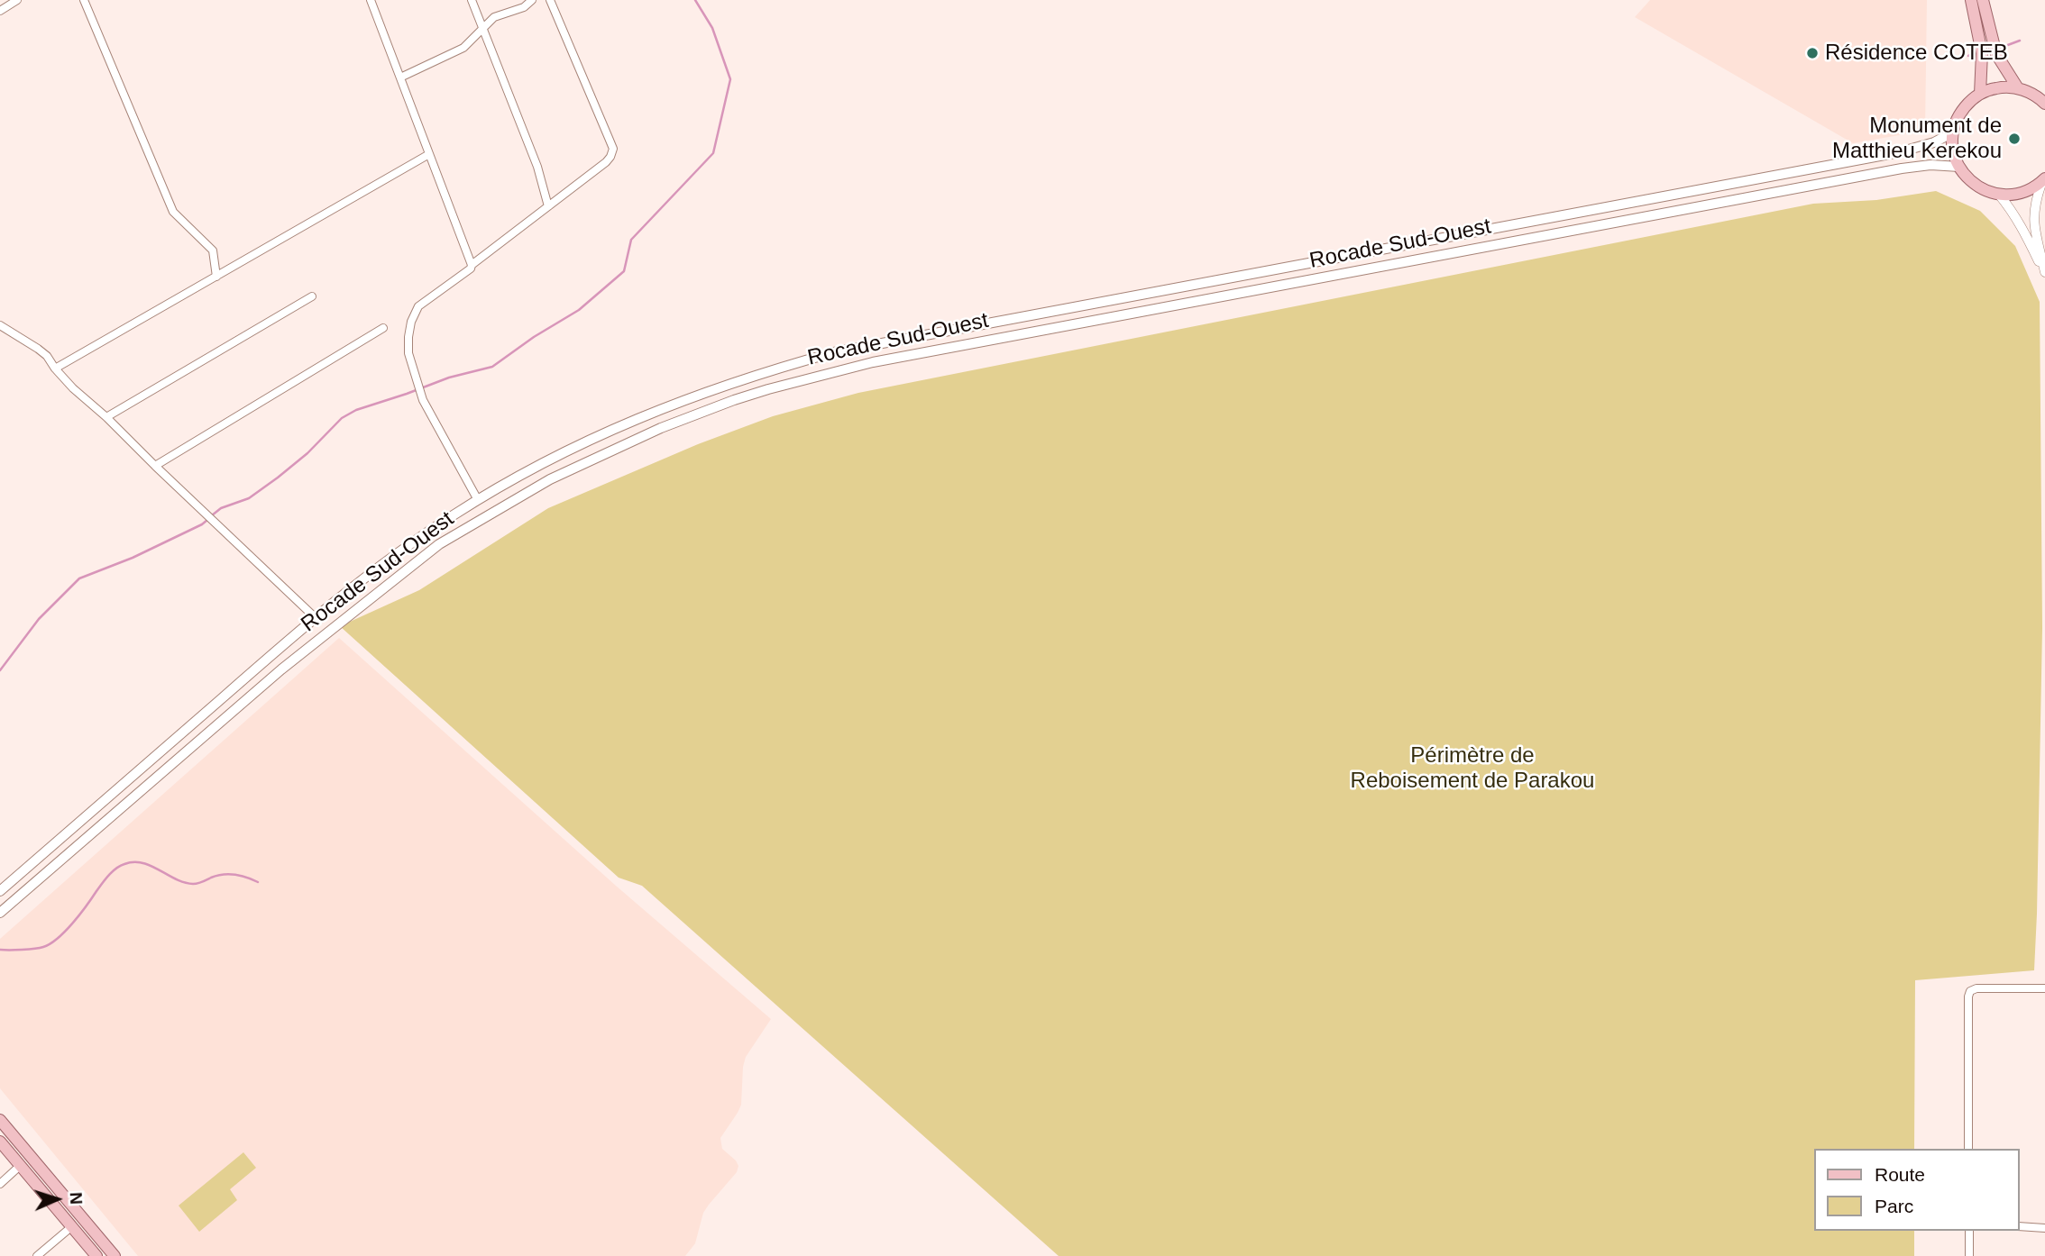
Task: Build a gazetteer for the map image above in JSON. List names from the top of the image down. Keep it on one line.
{"streets":{"main road":["Rocade Sud-Ouest"]},"parks":["Périmètre de Reboisement de Parakou"],"places":["Résidence COTEB","Monument de Matthieu Kerekou"],"legend":["Route","Parc"],"north":"right"}
